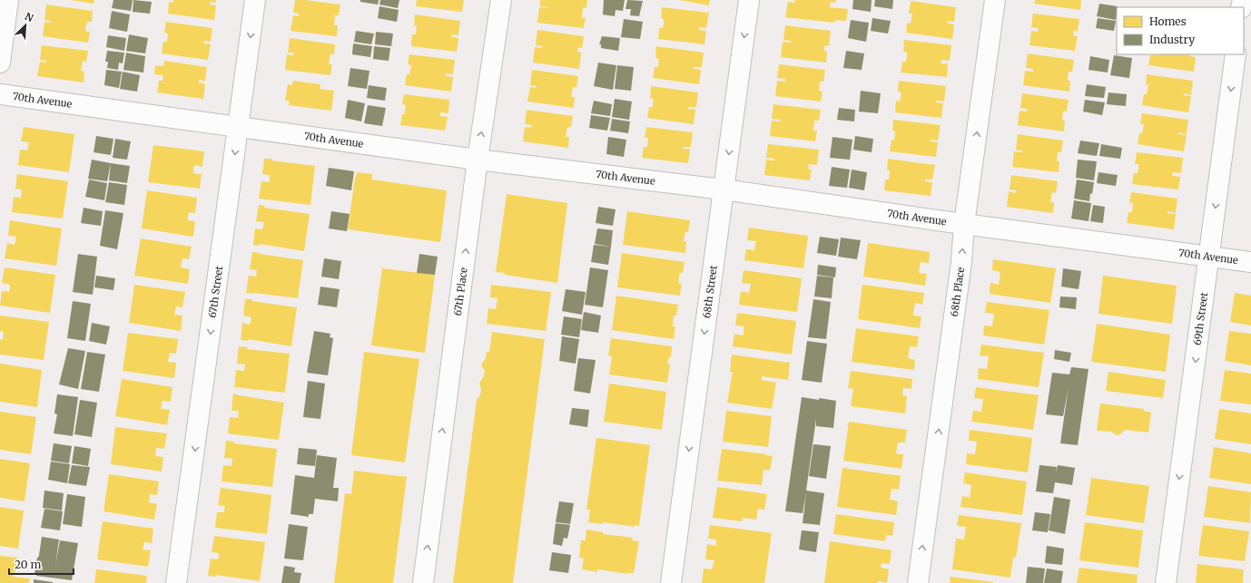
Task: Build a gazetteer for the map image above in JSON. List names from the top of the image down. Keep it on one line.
{"streets":{"street":["70th Avenue","67th Place","67th Street","68th Street","68th Place","69th Street"]},"crossings":[["70th Avenue","67th Place"],["70th Avenue","67th Street"],["70th Avenue","68th Street"],["70th Avenue","68th Place"],["70th Avenue","69th Street"]],"one_way":["67th Place","67th Street","68th Street","68th Place","69th Street"],"legend":["Homes","Industry"],"scale_bar":"20 m","north":"top right"}
